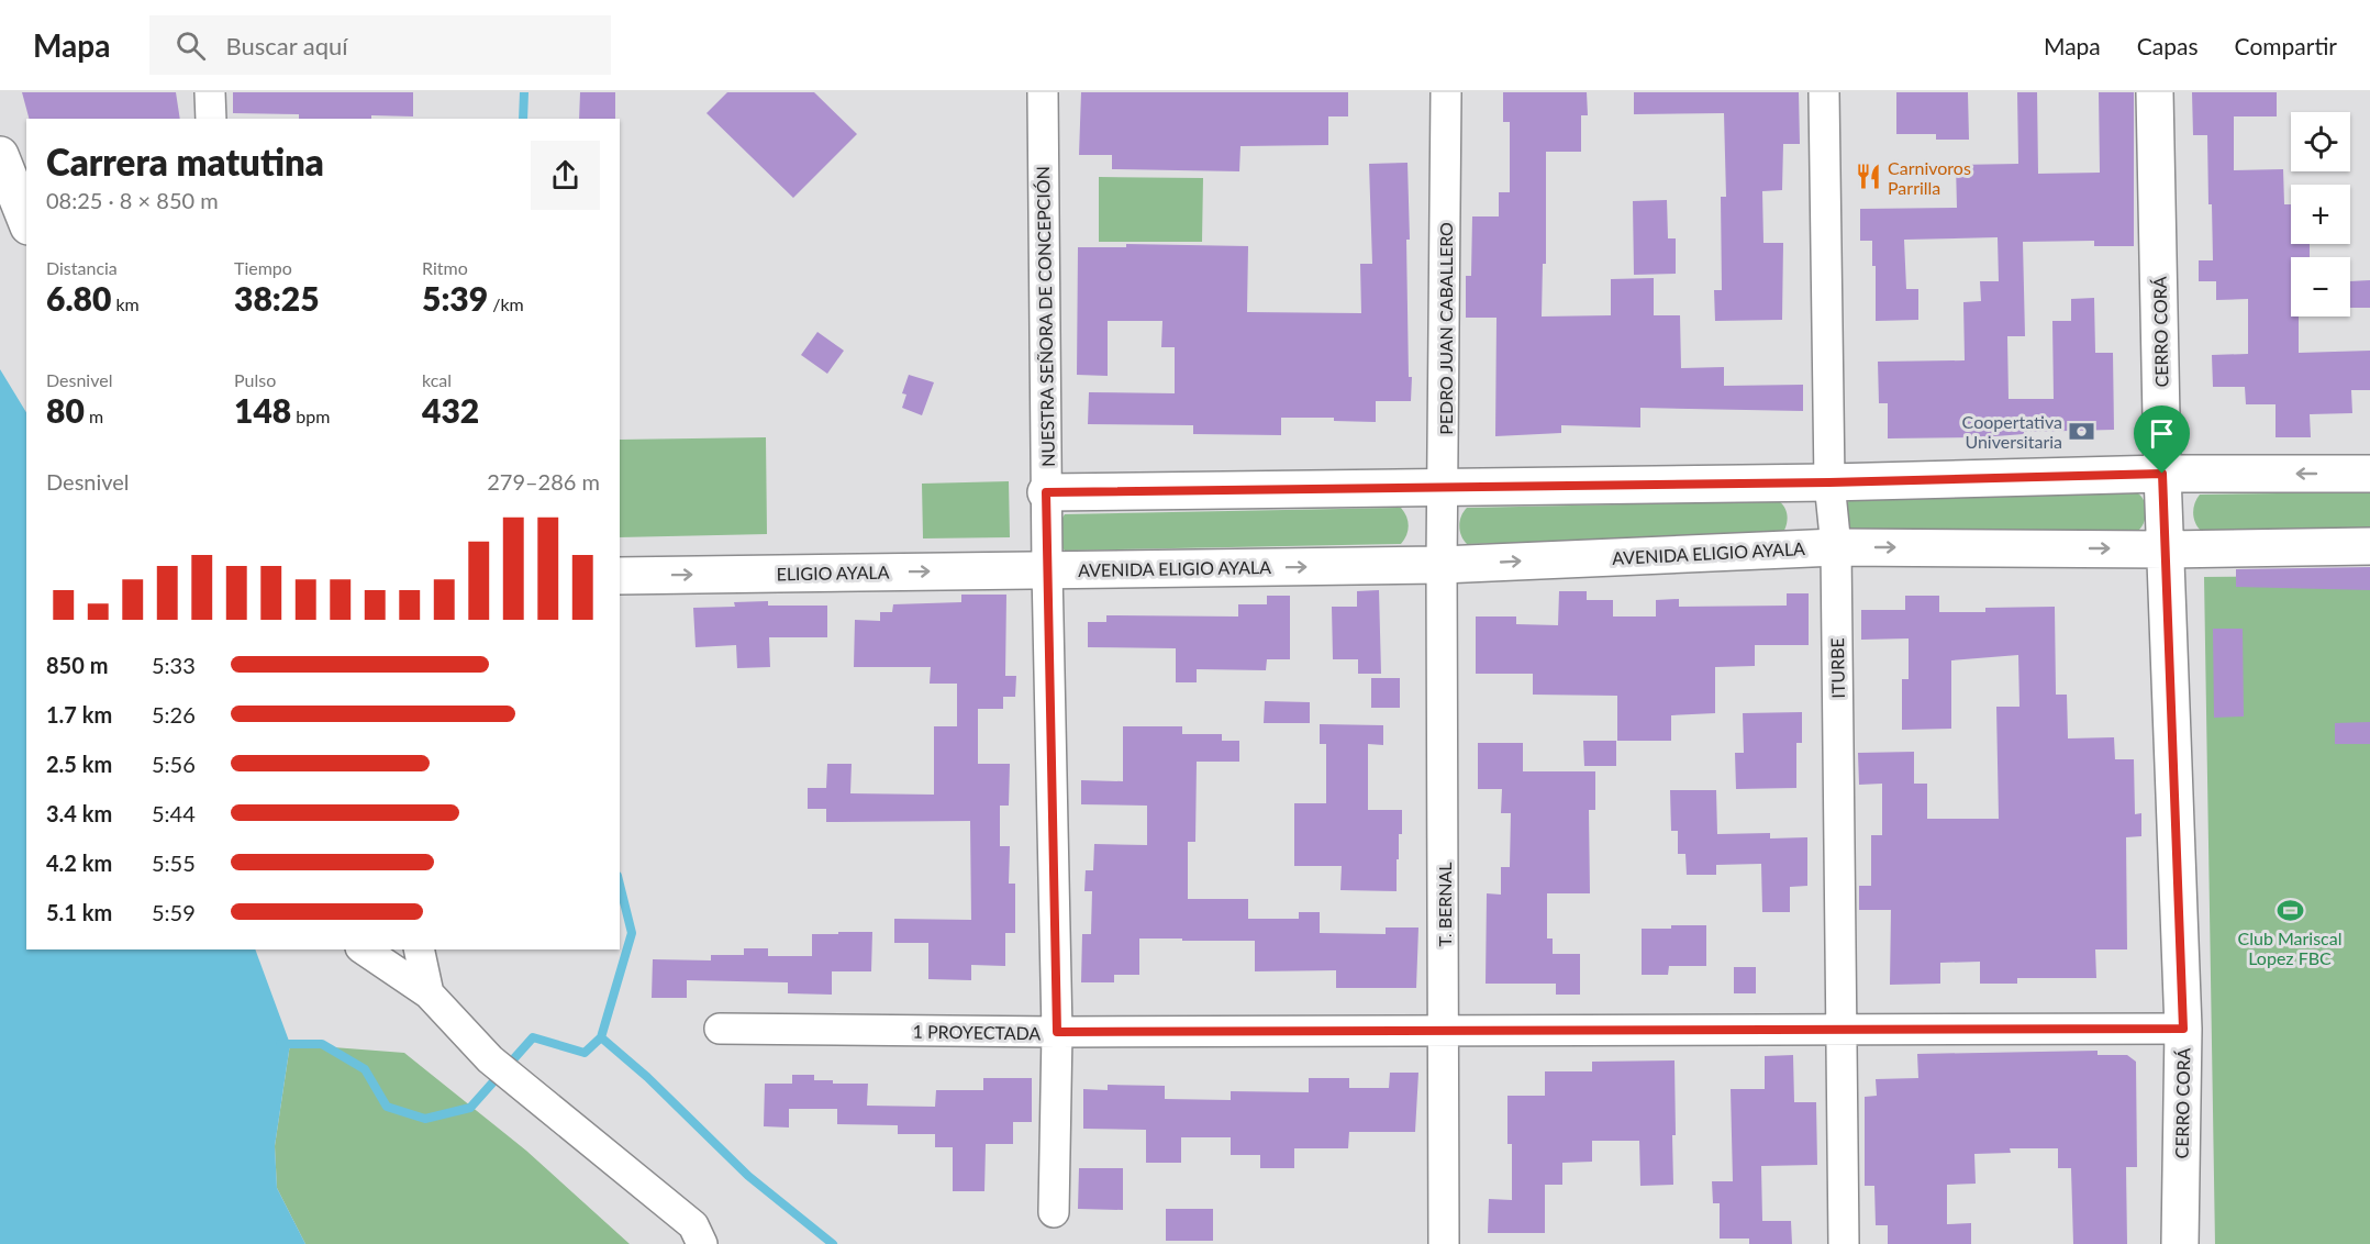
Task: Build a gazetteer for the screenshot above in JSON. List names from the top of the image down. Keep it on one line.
{"streets":{"street":["NUESTRA SEÑORA DE CONCEPCIÓN","PEDRO JUAN CABALLERO","CERRO CORÁ","AVENIDA ELIGIO AYALA","ELIGIO AYALA","ITURBE","T. BERNAL","1 PROYECTADA"]},"crossings":[["NUESTRA SEÑORA DE CONCEPCIÓN","AVENIDA ELIGIO AYALA"],["NUESTRA SEÑORA DE CONCEPCIÓN","ELIGIO AYALA"],["NUESTRA SEÑORA DE CONCEPCIÓN","1 PROYECTADA"],["PEDRO JUAN CABALLERO","AVENIDA ELIGIO AYALA"],["PEDRO JUAN CABALLERO","T. BERNAL"],["CERRO CORÁ","AVENIDA ELIGIO AYALA"],["CERRO CORÁ","1 PROYECTADA"],["AVENIDA ELIGIO AYALA","ELIGIO AYALA"],["AVENIDA ELIGIO AYALA","ITURBE"],["AVENIDA ELIGIO AYALA","T. BERNAL"],["ITURBE","1 PROYECTADA"],["T. BERNAL","1 PROYECTADA"]],"one_way":["ELIGIO AYALA"],"places":{"restaurant":["Carnivoros Parrilla"],"bank":["Coopertativa Universitaria"],"sports":["Club Mariscal Lopez FBC"]},"page":{"header":"Mapa","search":"Buscar aquí","nav":["Mapa","Capas","Compartir"],"map_buttons":["+","−"],"heading":["Carrera matutina","08:25 · 8 × 850 m"],"stats":[["Distancia","6.80 km"],["Tiempo","38:25"],["Ritmo","5:39 /km"],["Desnivel","80 m"],["Pulso","148 bpm"],["kcal","432"]],"chart":["Desnivel","279–286 m"],"list":[{"name":"850 m","note":"5:33"},{"name":"1.7 km","note":"5:26"},{"name":"2.5 km","note":"5:56"},{"name":"3.4 km","note":"5:44"},{"name":"4.2 km","note":"5:55"},{"name":"5.1 km","note":"5:59"}]}}
